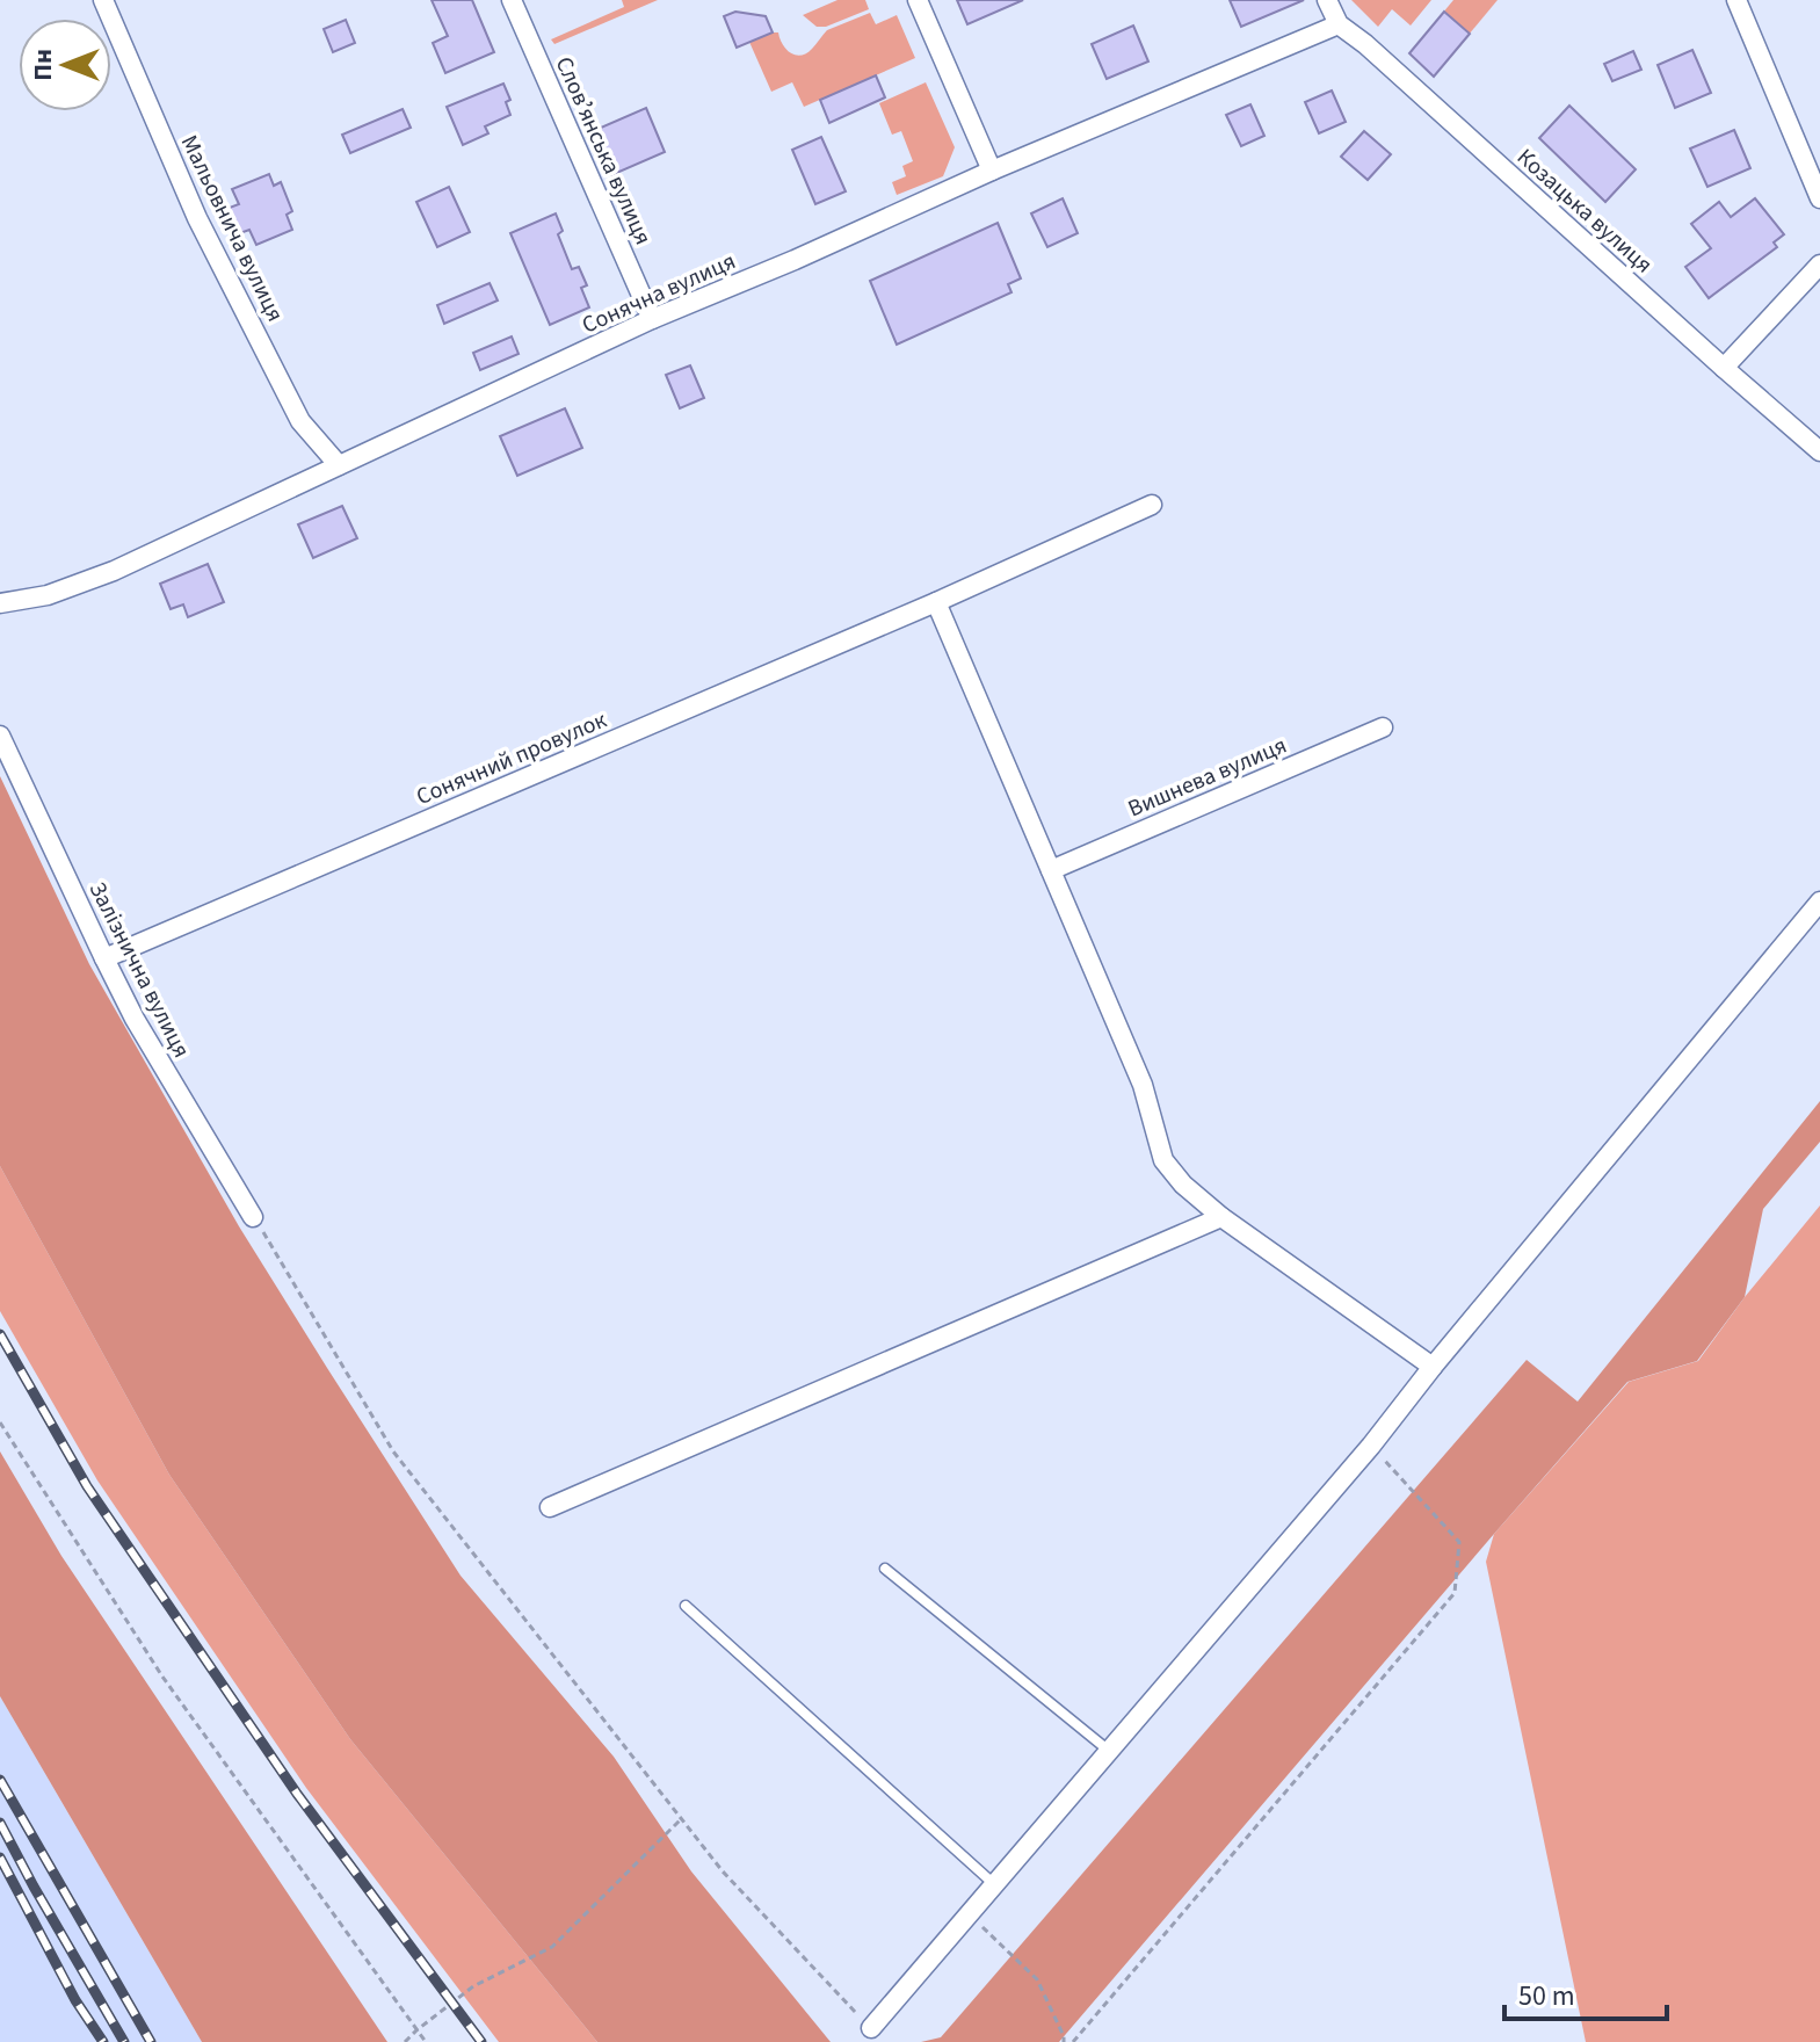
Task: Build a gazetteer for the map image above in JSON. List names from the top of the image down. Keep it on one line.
{"streets":{"street":["Словʼянська вулиця","Козацька вулиця","Мальовнича вулиця","Сонячна вулиця","Сонячний провулок","Вишнева вулиця","Залізнична вулиця"]},"crossings":[["Словʼянська вулиця","Сонячна вулиця"],["Козацька вулиця","Сонячна вулиця"],["Мальовнича вулиця","Сонячна вулиця"],["Сонячний провулок","Залізнична вулиця"]],"scale_bar":"50 m","north":"left"}
